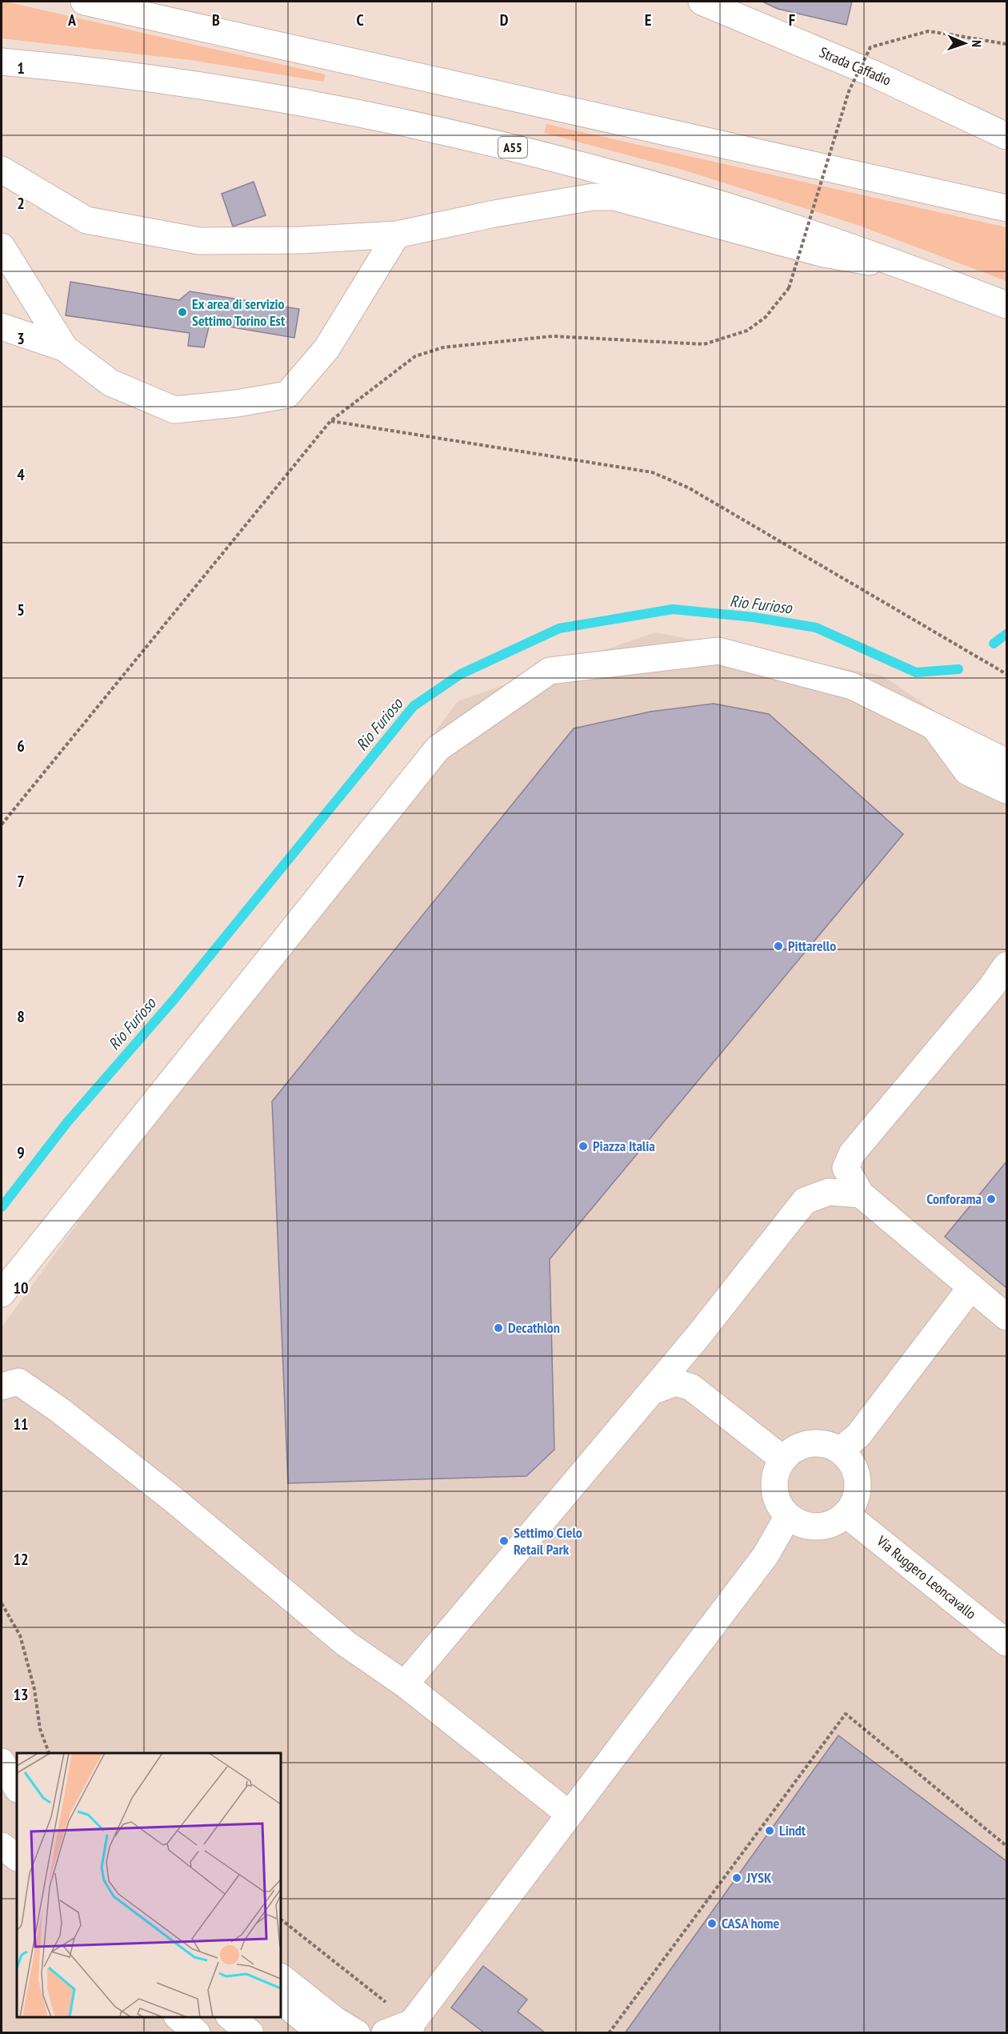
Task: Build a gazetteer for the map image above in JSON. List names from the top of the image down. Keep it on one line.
{"streets":{"main road":["Strada Caffadio","A55","Via Ruggero Leoncavallo"]},"water":["Rio Furioso"],"places":["Ex area di servizio Settimo Torino Est","Pittarello","Piazza Italia","Conforama","Decathlon","Settimo Cielo Retail Park","Lindt","JYSK","CASA home"],"north":"right","grid":{"columns":["A","B","C","D","E","F"],"rows":["1","2","3","4","5","6","7","8","9","10","11","12","13"]}}
